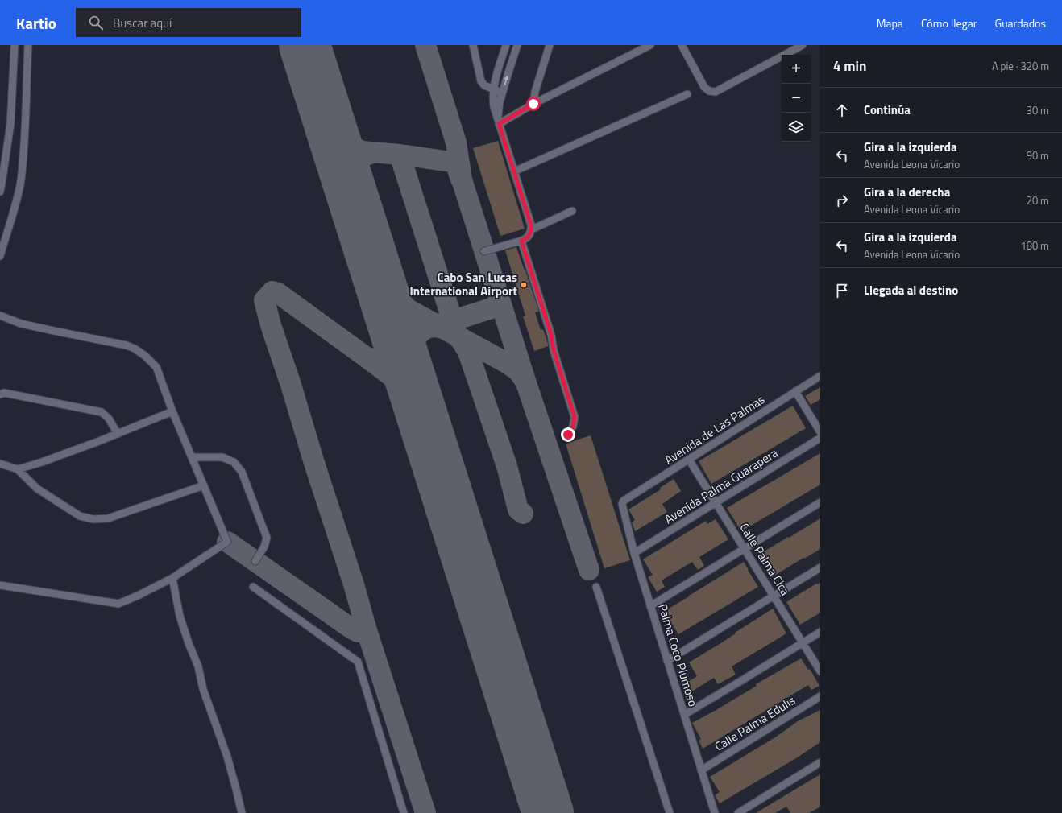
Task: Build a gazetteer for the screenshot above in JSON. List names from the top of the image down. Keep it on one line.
{"streets":{"street":["Avenida de Las Palmas","Avenida Palma Guarapera","Calle Palma Cica","Palma Coco Plumoso","Calle Palma Edulis"]},"crossings":[["Avenida de Las Palmas","Calle Palma Cica"],["Avenida de Las Palmas","Palma Coco Plumoso"],["Avenida Palma Guarapera","Calle Palma Cica"],["Avenida Palma Guarapera","Palma Coco Plumoso"],["Palma Coco Plumoso","Calle Palma Edulis"]],"places":["Cabo San Lucas International Airport"],"page":{"header":"Kartio","search":"Buscar aquí","nav":["Mapa","Cómo llegar","Guardados"],"heading":["4 min","A pie · 320 m"],"map_buttons":["+","−"],"list":[["Continúa","30 m"],["Gira a la izquierda","Avenida Leona Vicario","90 m"],["Gira a la derecha","Avenida Leona Vicario","20 m"],["Gira a la izquierda","Avenida Leona Vicario","180 m"],"Llegada al destino"]}}
